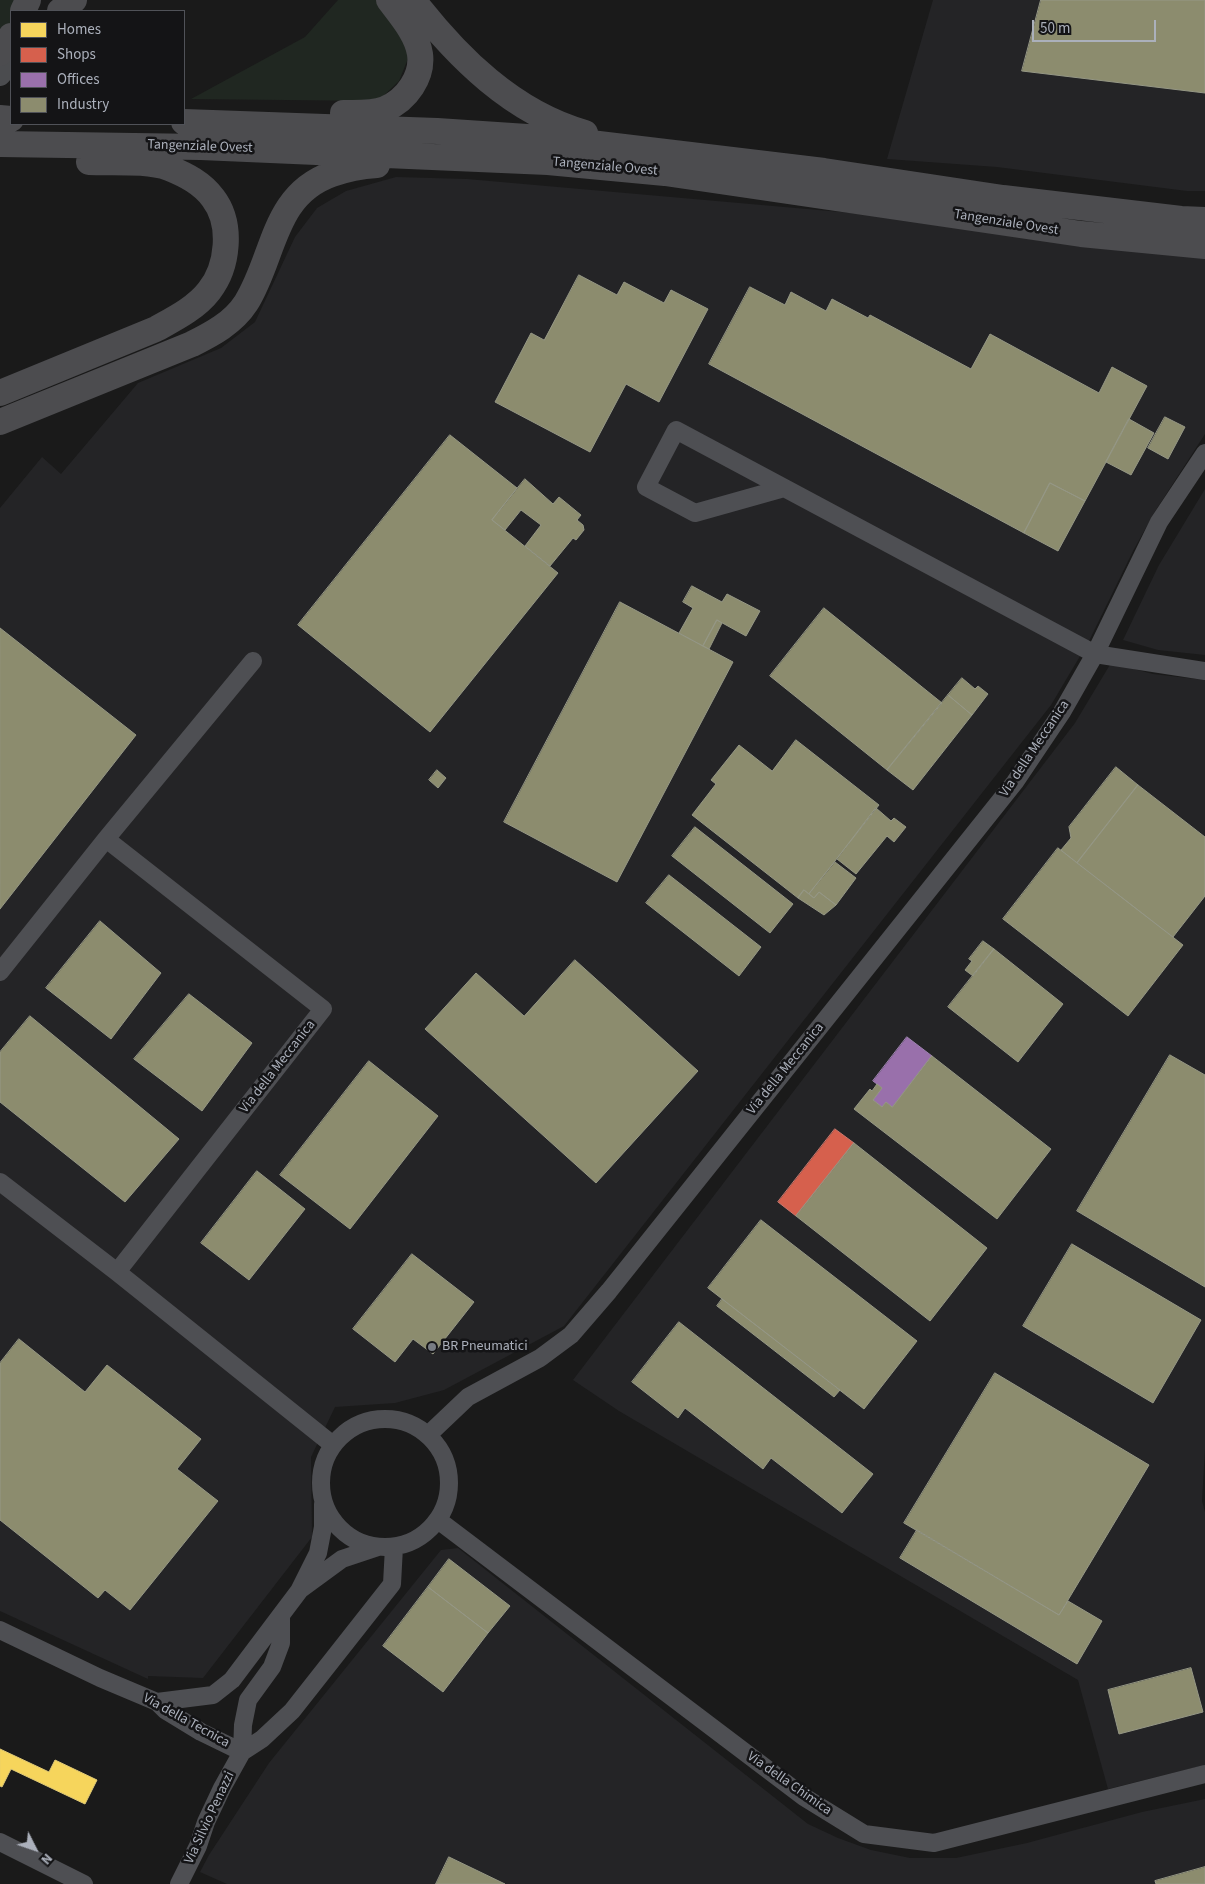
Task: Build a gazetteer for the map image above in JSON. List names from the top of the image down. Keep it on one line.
{"streets":{"highway":["Tangenziale Ovest"],"street":["Via della Meccanica","Via della Tecnica","Via della Chimica","Via Silvio Penazzi"]},"crossings":[["Via della Meccanica","Via della Tecnica"],["Via della Meccanica","Via della Chimica"],["Via della Tecnica","Via della Chimica"],["Via della Tecnica","Via Silvio Penazzi"]],"places":["BR Pneumatici"],"legend":["Homes","Shops","Offices","Industry"],"scale_bar":"50 m","north":"bottom right"}
